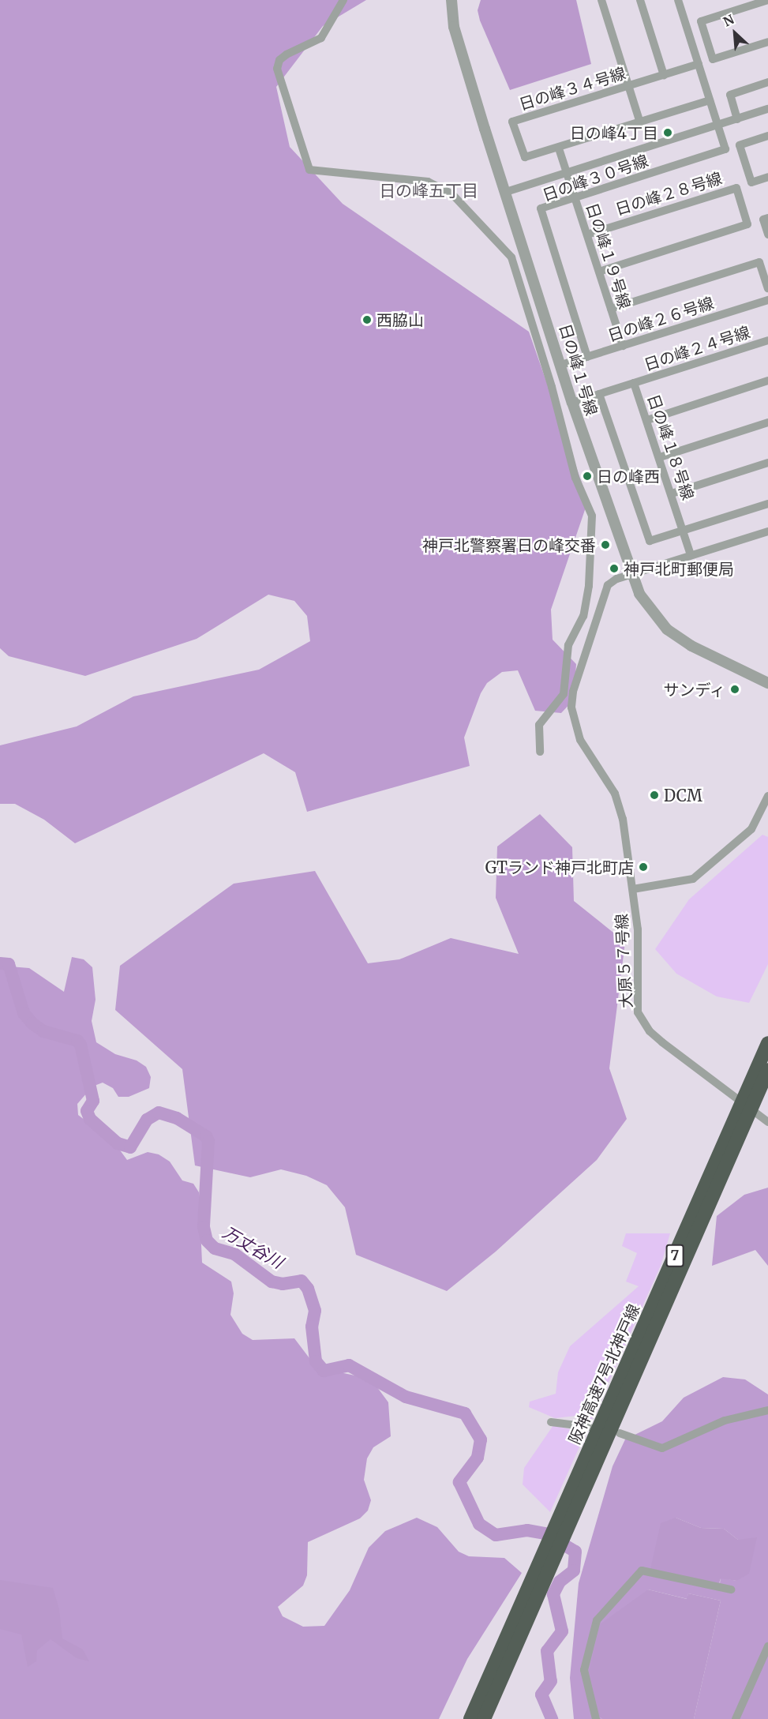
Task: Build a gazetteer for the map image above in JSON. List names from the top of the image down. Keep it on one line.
{"streets":{"highway":["7","阪神高速7号北神戸線"],"street":["日の峰３４号線","日の峰３０号線","日の峰２８号線","日の峰１９号線","日の峰２６号線","日の峰２４号線","日の峰１号線","日の峰１８号線","大原５７号線"]},"crossings":[["日の峰３４号線","日の峰１９号線"],["日の峰３０号線","日の峰１９号線"],["日の峰３０号線","日の峰２６号線"],["日の峰２８号線","日の峰１９号線"],["日の峰１９号線","日の峰２６号線"],["日の峰２６号線","日の峰１号線"],["日の峰２４号線","日の峰１８号線"],["日の峰１号線","日の峰１８号線"],["日の峰１号線","大原５７号線"],["日の峰１８号線","大原５７号線"]],"districts":["日の峰五丁目"],"water":["万丈谷川"],"places":["日の峰4丁目","西脇山","日の峰西","神戸北警察署日の峰交番","神戸北町郵便局","サンディ","DCM","GTランド神戸北町店"],"north":"top left"}
